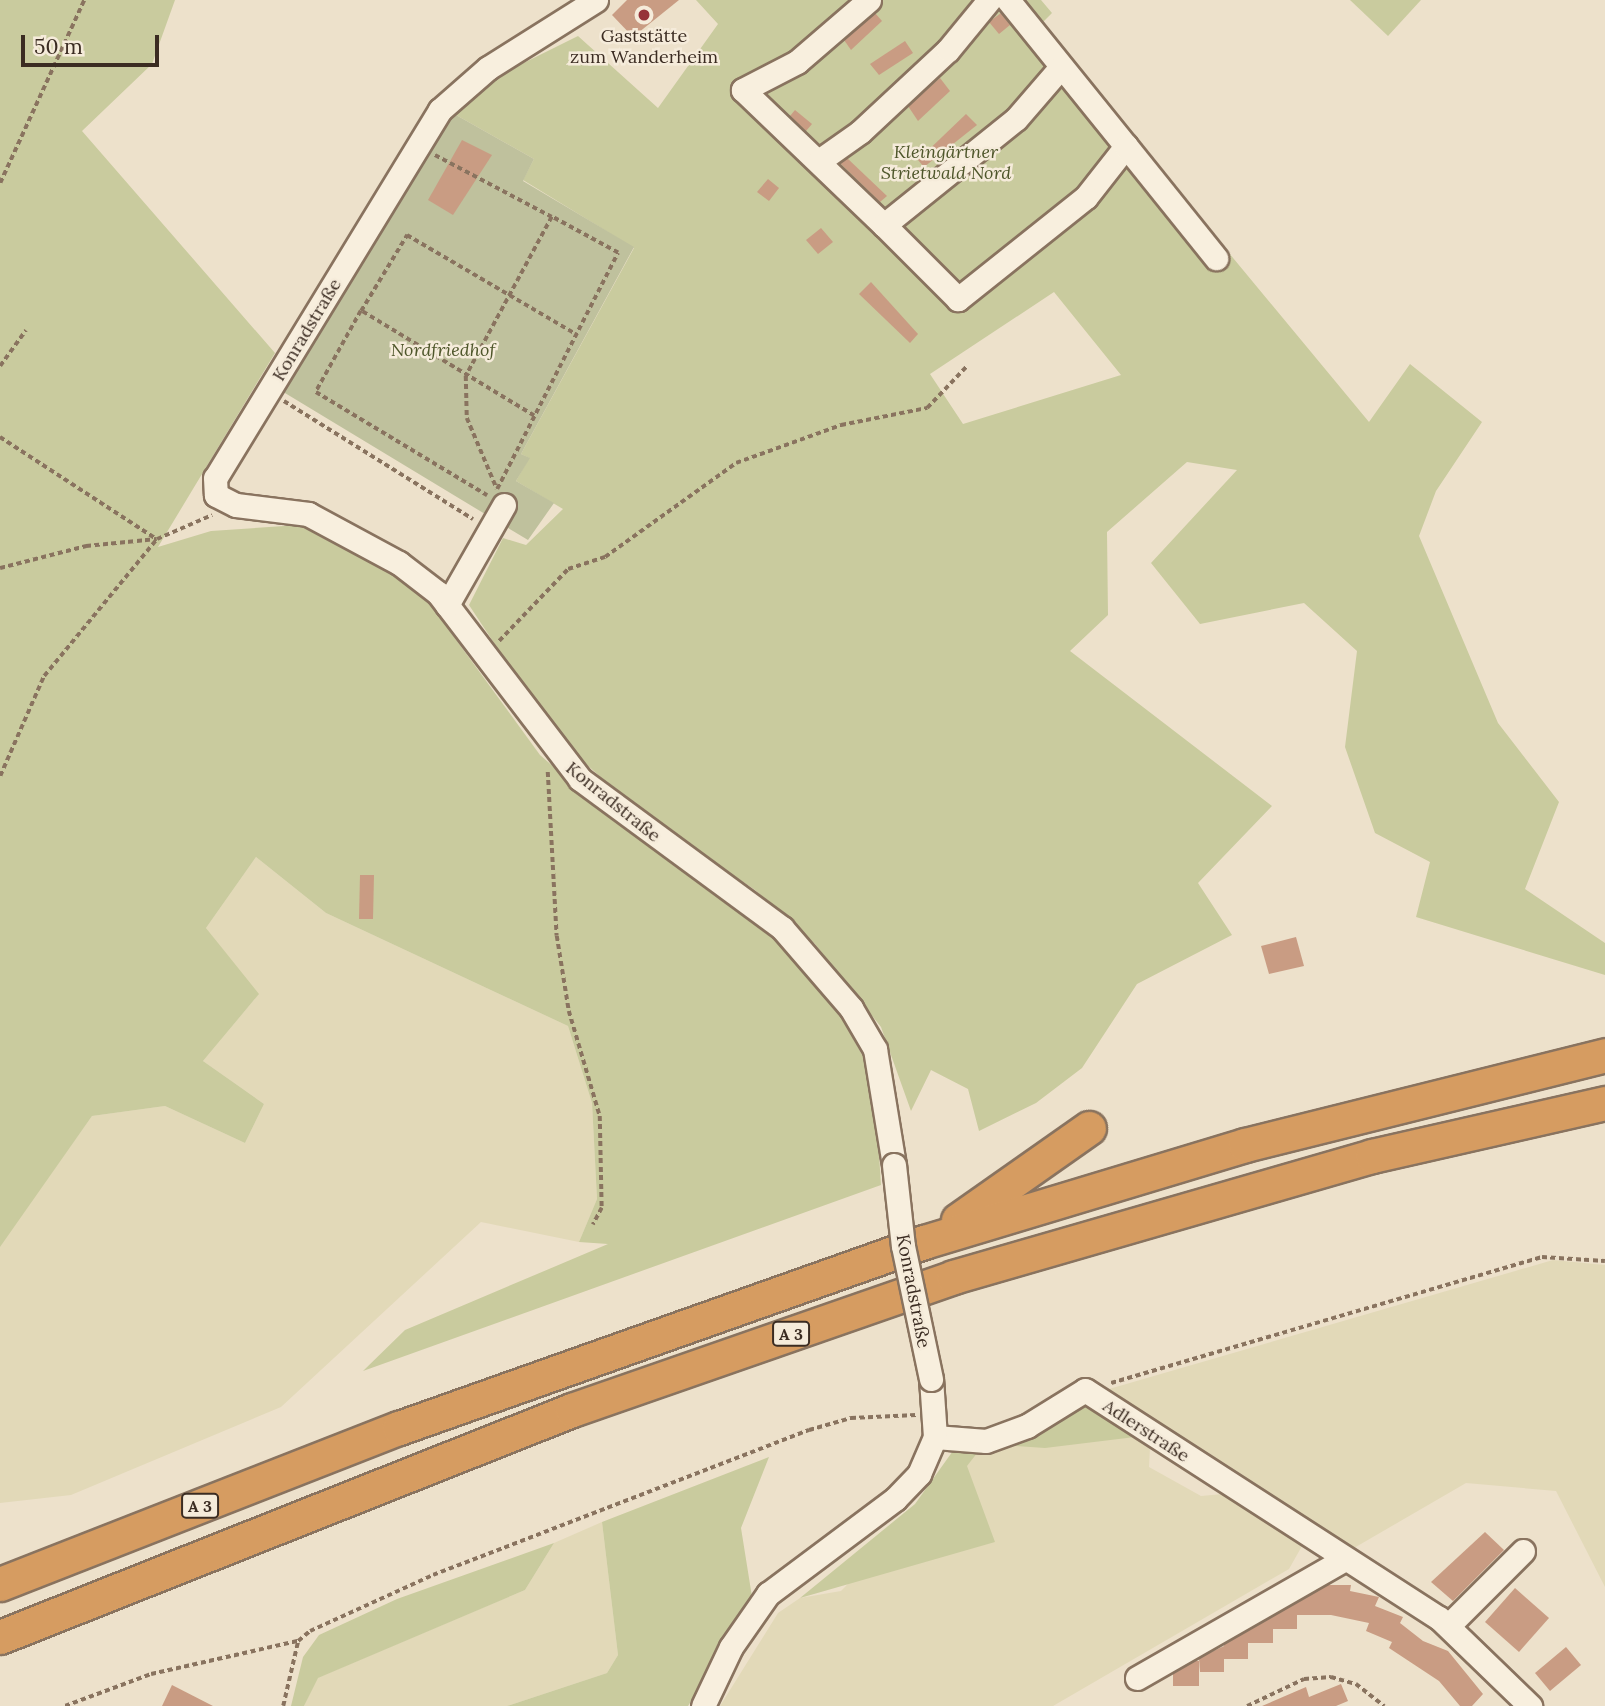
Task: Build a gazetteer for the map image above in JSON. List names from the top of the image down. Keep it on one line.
{"streets":{"highway":["A 3"],"street":["Konradstraße","Adlerstraße"]},"crossings":[["Konradstraße","Adlerstraße"]],"parks":["Kleingärtner Strietwald Nord","Nordfriedhof"],"places":["Gaststätte zum Wanderheim"],"scale_bar":"50 m"}
